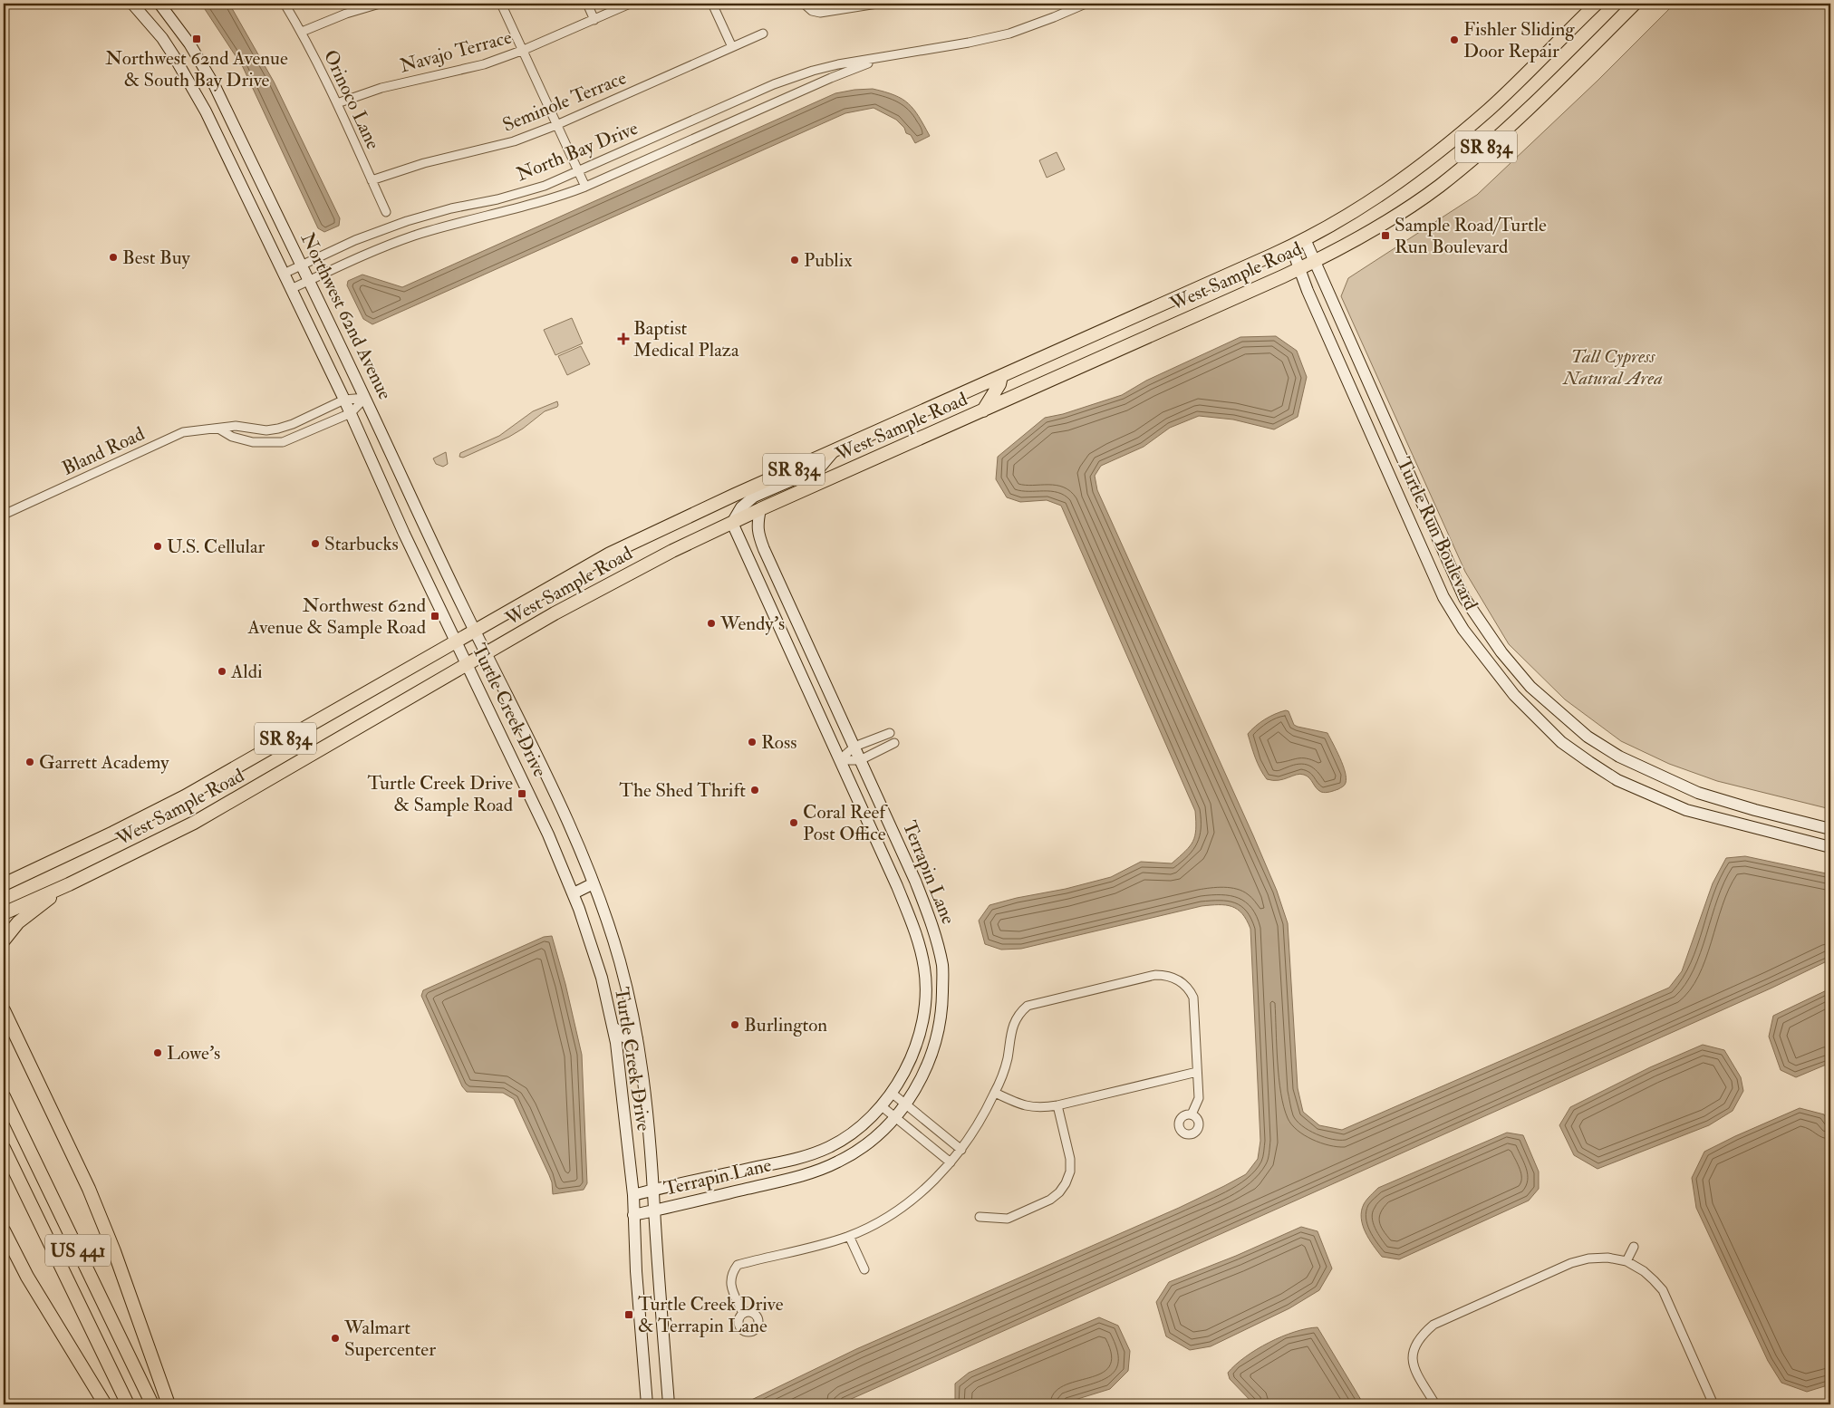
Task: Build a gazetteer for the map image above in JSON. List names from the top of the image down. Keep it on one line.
{"streets":{"main road":["SR 834","West Sample Road","US 441"],"street":["Navajo Terrace","Orinoco Lane","Seminole Terrace","North Bay Drive","Northwest 62nd Avenue","Bland Road","Turtle Run Boulevard","Turtle Creek Drive","Terrapin Lane"]},"crossings":[["Navajo Terrace","Orinoco Lane"],["Orinoco Lane","Seminole Terrace"],["North Bay Drive","Northwest 62nd Avenue"],["West Sample Road","Northwest 62nd Avenue"],["West Sample Road","Turtle Run Boulevard"],["West Sample Road","Turtle Creek Drive"],["West Sample Road","Terrapin Lane"],["Northwest 62nd Avenue","Bland Road"],["Northwest 62nd Avenue","Turtle Creek Drive"],["Turtle Creek Drive","Terrapin Lane"]],"parks":["Tall Cypress Natural Area"],"places":{"transit":["Northwest 62nd Avenue & South Bay Drive","Sample Road/Turtle Run Boulevard","Northwest 62nd Avenue & Sample Road","Turtle Creek Drive & Sample Road","Turtle Creek Drive & Terrapin Lane"],"other":["Fishler Sliding Door Repair","Best Buy","Publix","Starbucks","U.S. Cellular","Wendy's","Aldi","Ross","Garrett Academy","The Shed Thrift","Coral Reef Post Office","Burlington","Lowe's","Walmart Supercenter"],"health":["Baptist Medical Plaza"]}}
